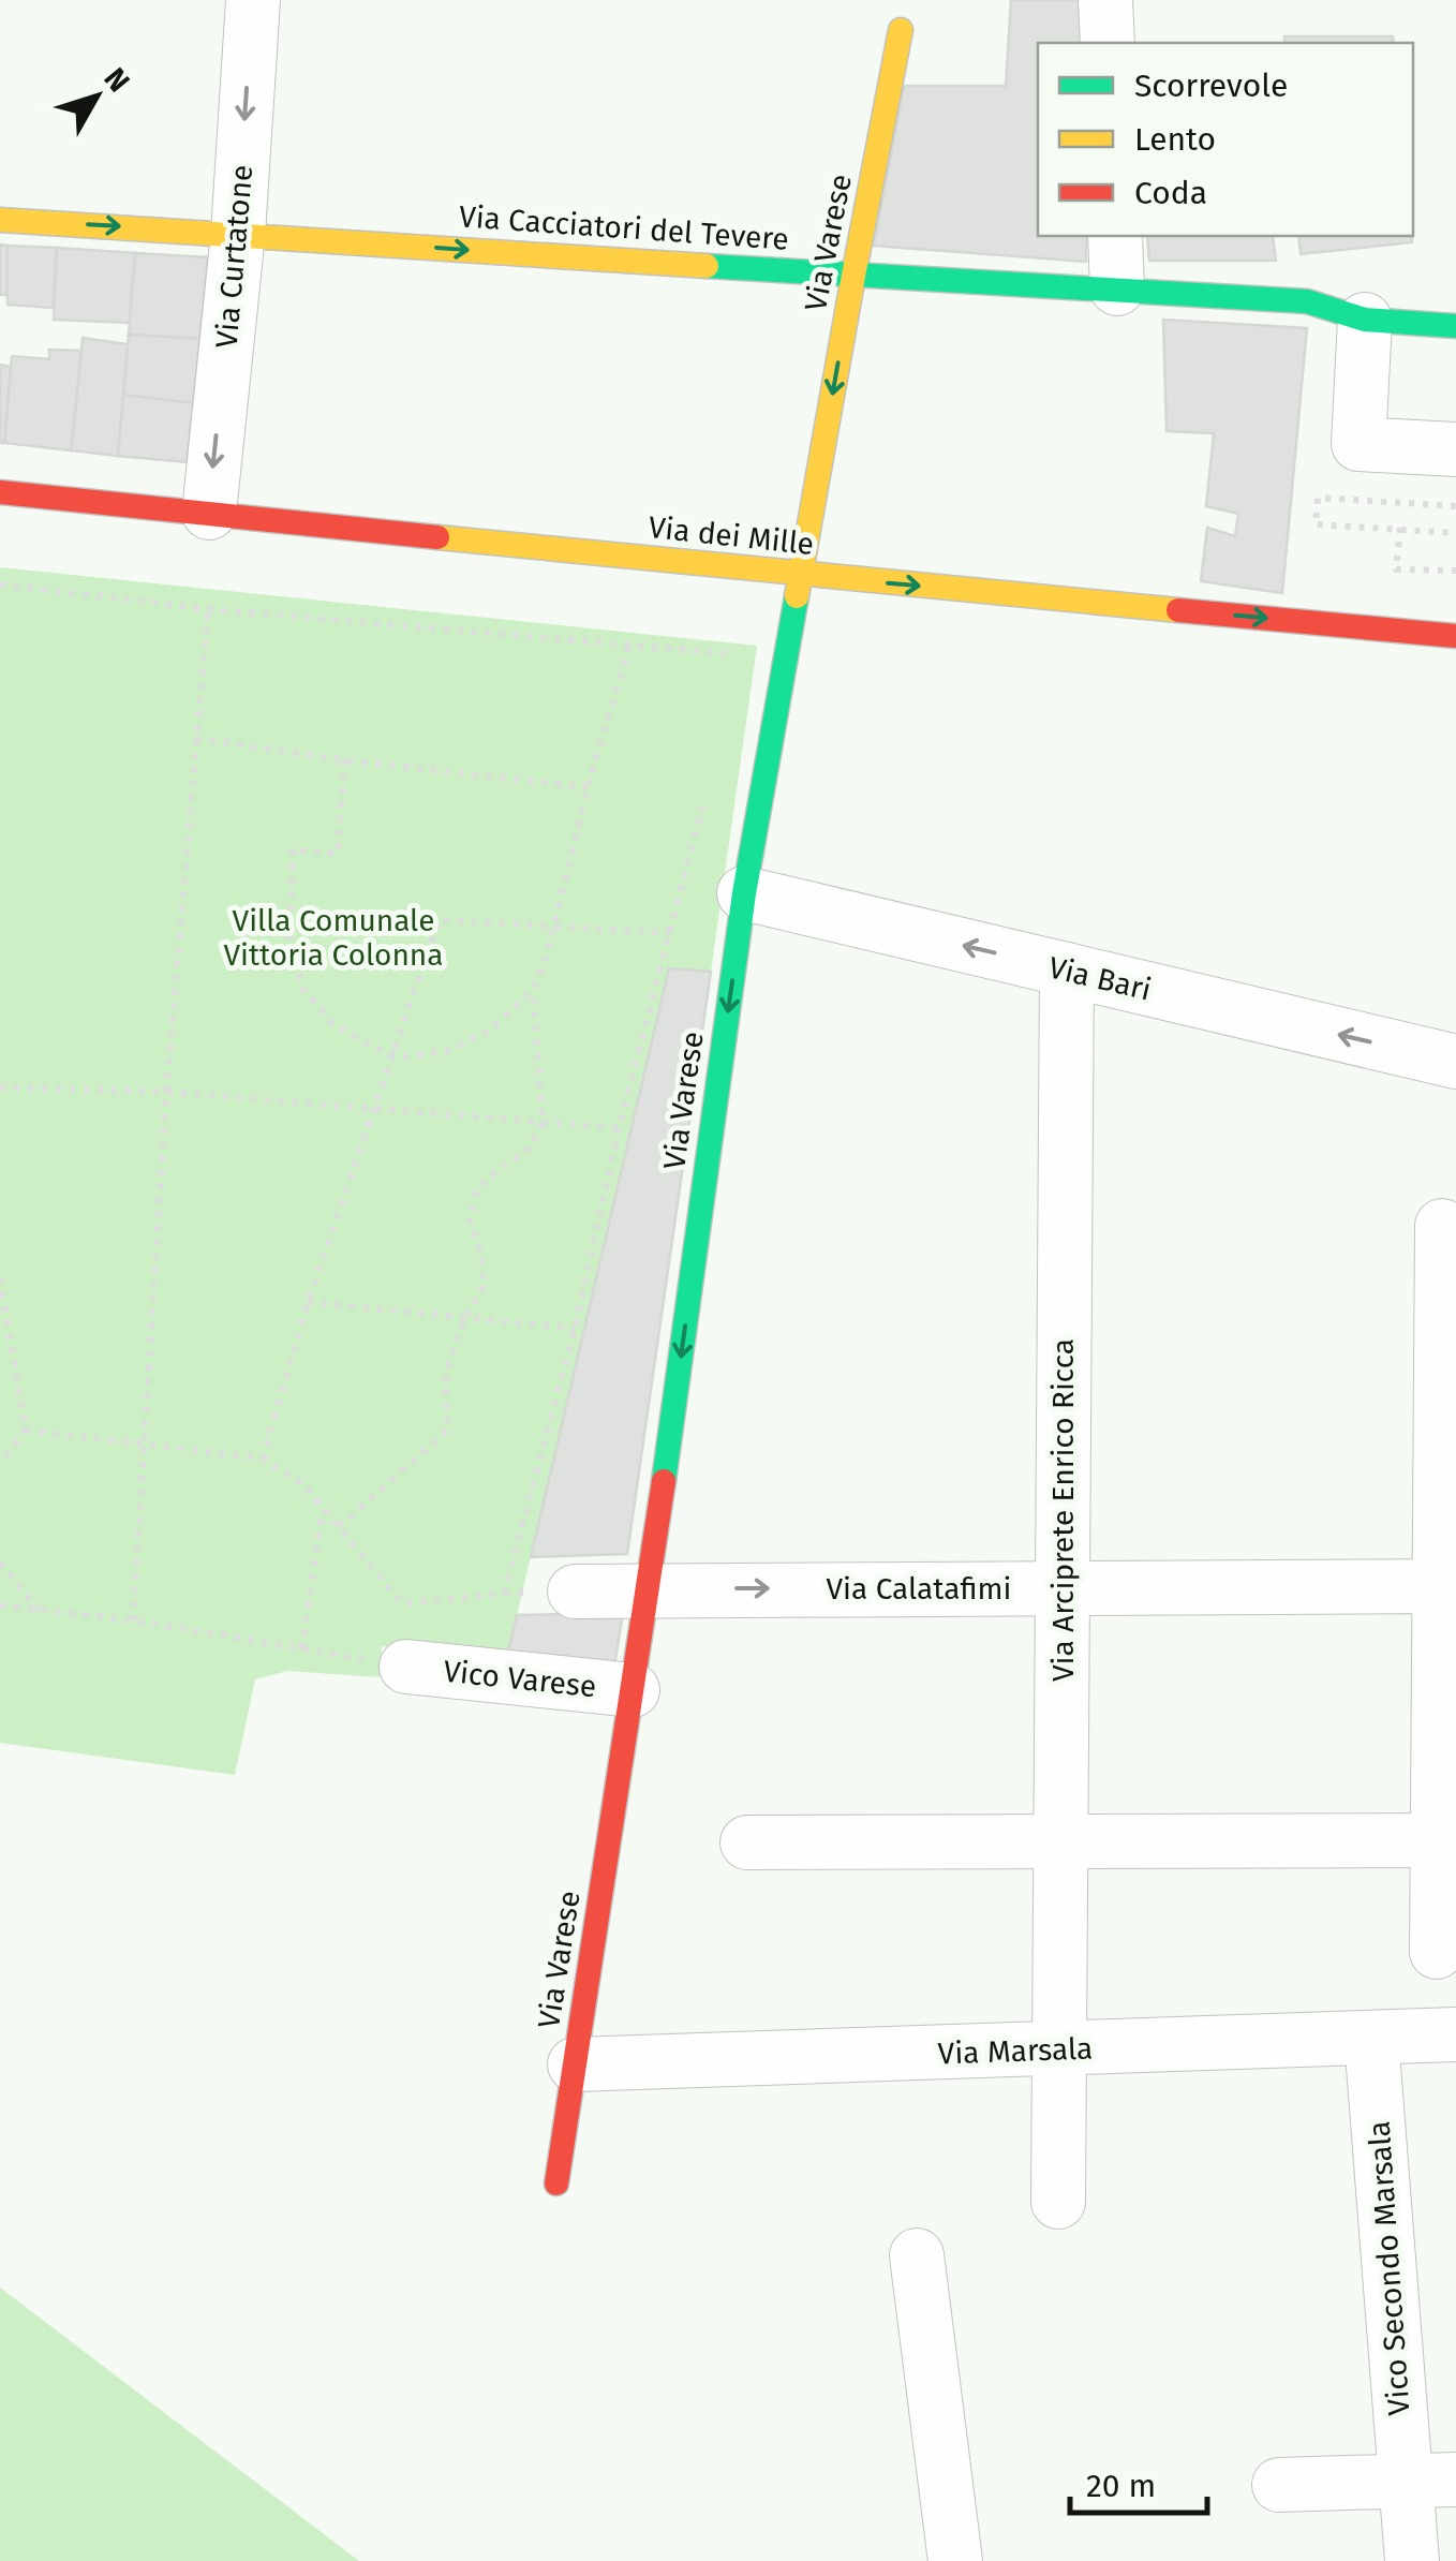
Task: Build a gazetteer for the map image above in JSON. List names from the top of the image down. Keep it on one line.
{"streets":{"street":["Via Cacciatori del Tevere","Via Varese","Via Curtatone","Via dei Mille","Via Bari","Via Arciprete Enrico Ricca","Via Calatafimi","Vico Varese","Via Marsala","Vico Secondo Marsala"]},"crossings":[["Via Cacciatori del Tevere","Via Varese"],["Via Cacciatori del Tevere","Via Curtatone"],["Via Varese","Via dei Mille"],["Via Varese","Via Bari"],["Via Varese","Via Calatafimi"],["Via Varese","Vico Varese"],["Via Varese","Via Marsala"],["Via Curtatone","Via dei Mille"],["Via Bari","Via Arciprete Enrico Ricca"],["Via Arciprete Enrico Ricca","Via Calatafimi"],["Via Arciprete Enrico Ricca","Via Marsala"],["Via Marsala","Vico Secondo Marsala"]],"one_way":["Via Cacciatori del Tevere","Via Varese","Via Curtatone","Via dei Mille","Via Bari"],"parks":["Villa Comunale Vittoria Colonna"],"legend":["Scorrevole","Lento","Coda"],"scale_bar":"20 m","north":"top right"}
